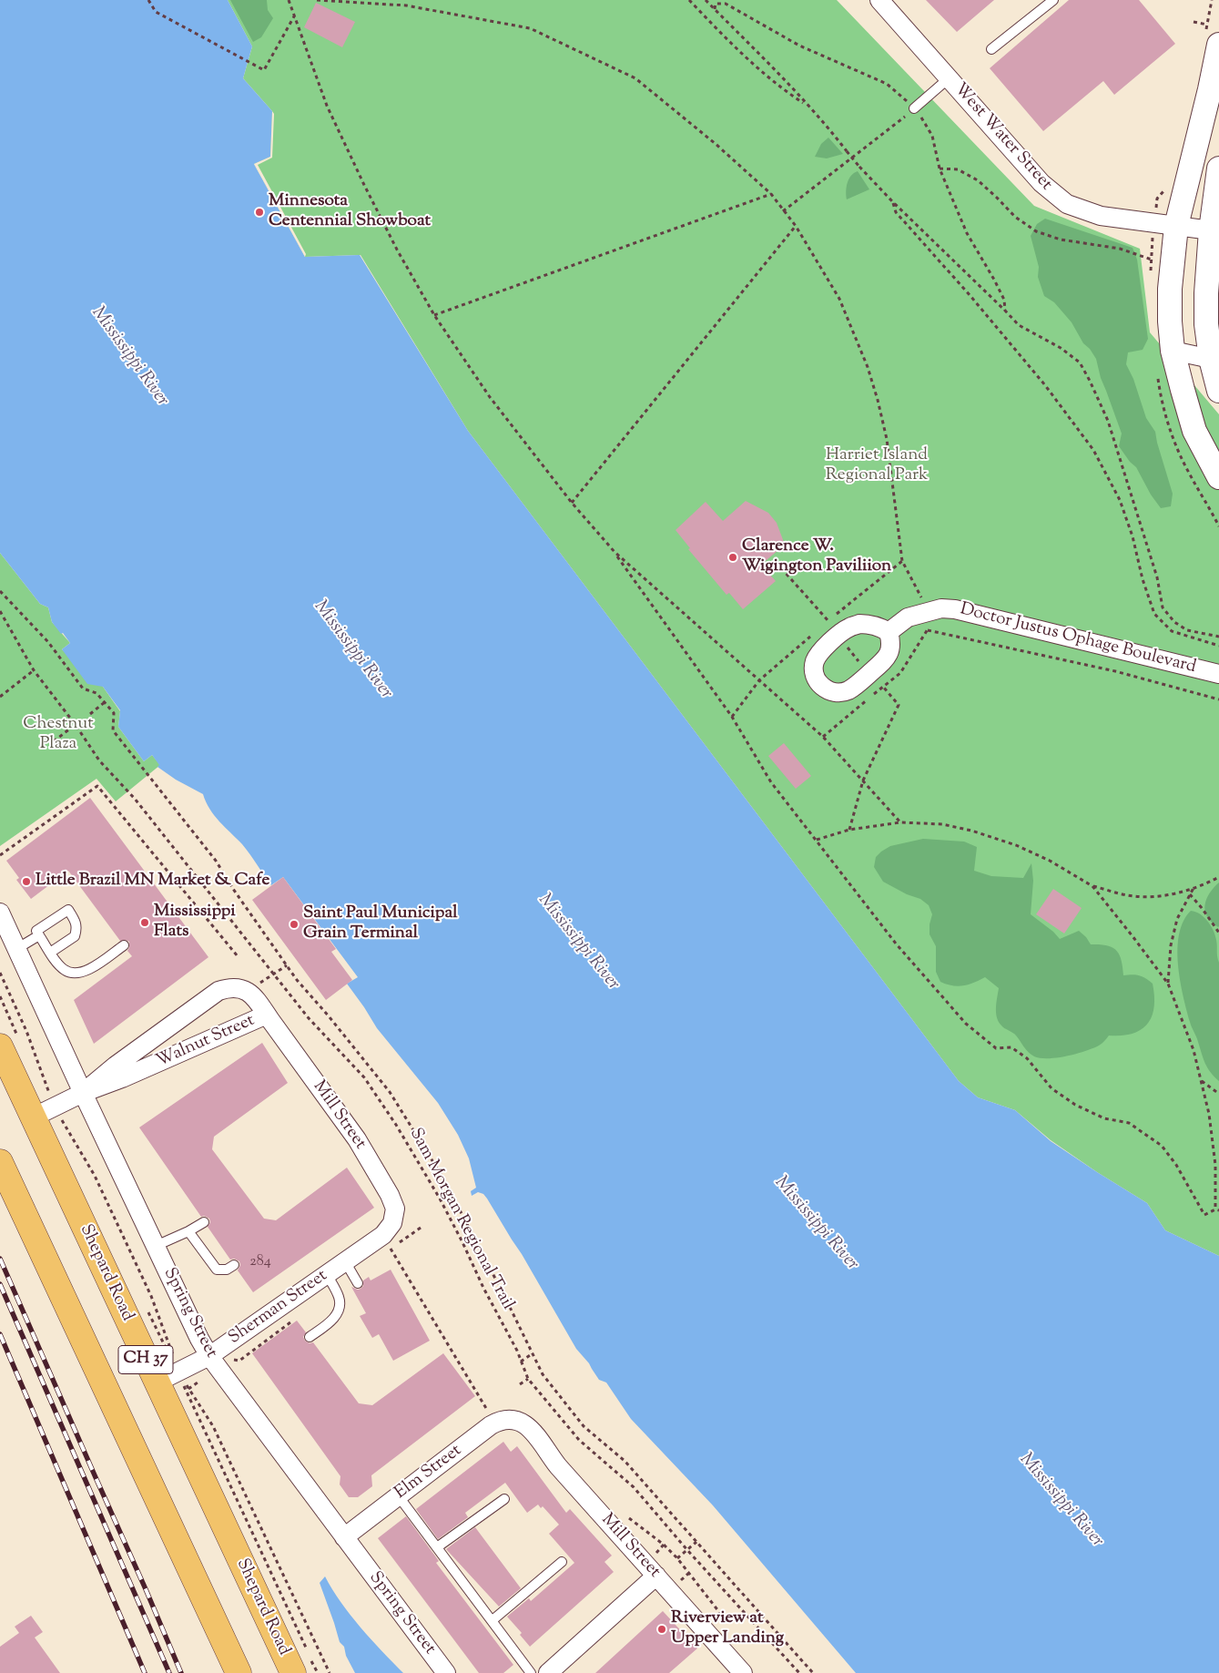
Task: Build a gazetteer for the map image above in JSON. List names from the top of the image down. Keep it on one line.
{"streets":{"highway":["Shepard Road","CH 37"],"street":["West Water Street","Doctor Justus Ophage Boulevard","Walnut Street","Mill Street","Sherman Street","Spring Street","Elm Street"],"path":["Sam Morgan Regional Trail"]},"crossings":[["Walnut Street","Mill Street"],["Walnut Street","Shepard Road"],["Walnut Street","Spring Street"],["Mill Street","Sherman Street"],["Mill Street","Elm Street"],["Shepard Road","Sherman Street"],["Sherman Street","Spring Street"],["Spring Street","Elm Street"]],"water":["Mississippi River"],"parks":["Harriet Island Regional Park","Chestnut Plaza"],"places":["Minnesota Centennial Showboat","Clarence W. Wigington Paviliion","Little Brazil MN Market & Cafe","Mississippi Flats","Saint Paul Municipal Grain Terminal","Riverview at Upper Landing"],"house_numbers":["284"]}
